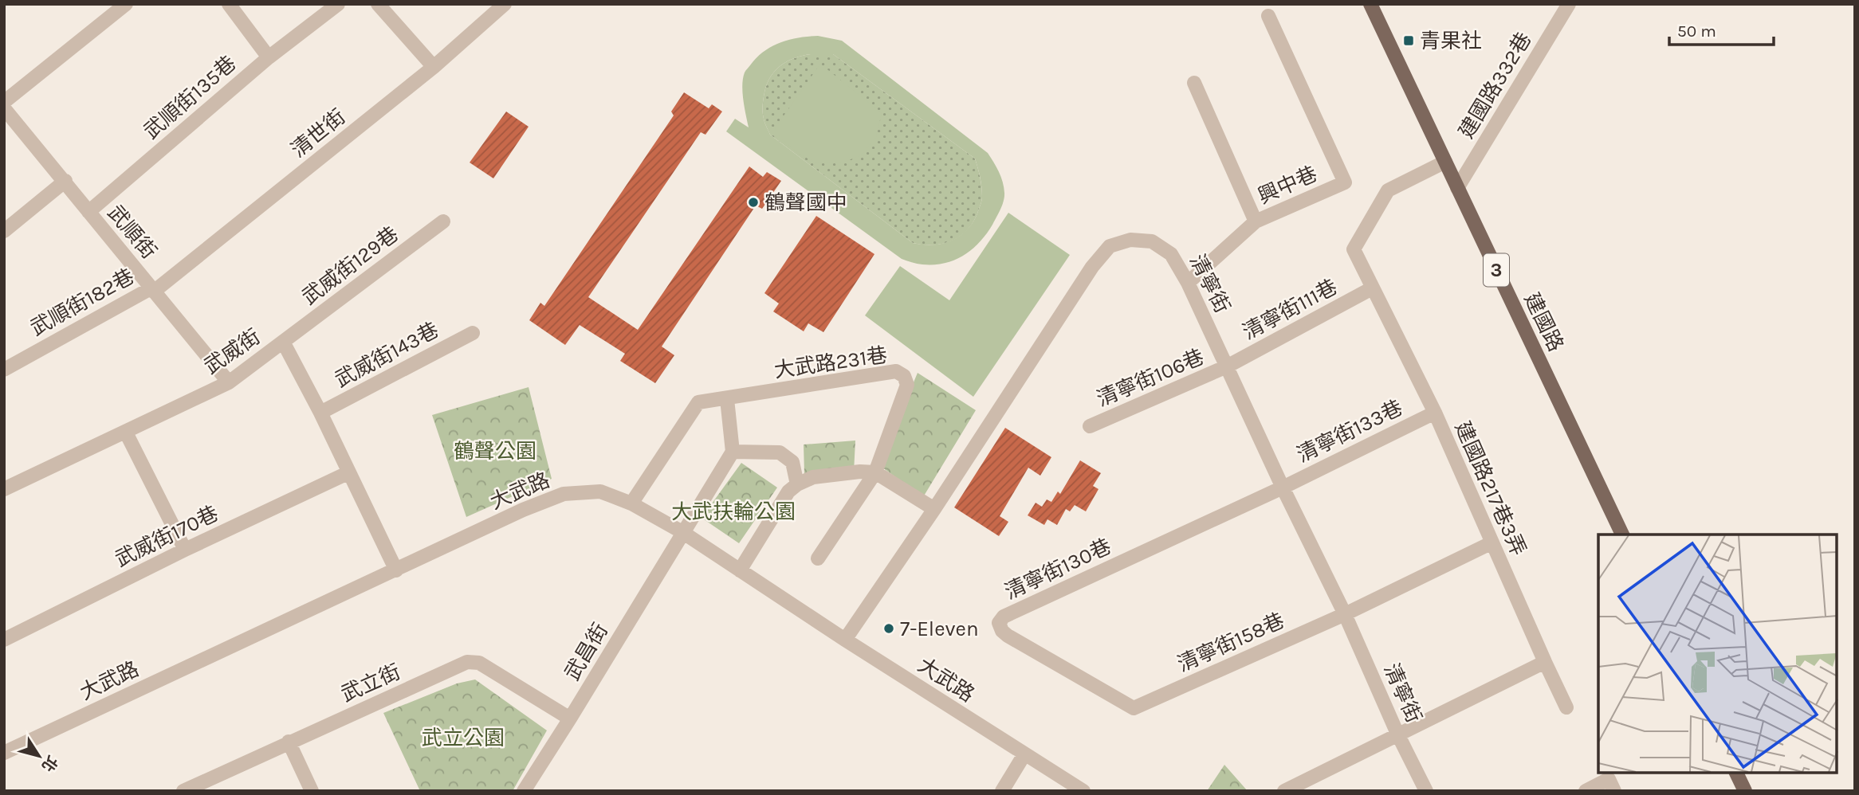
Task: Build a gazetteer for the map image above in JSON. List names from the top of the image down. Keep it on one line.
{"streets":{"main road":["3","建國路"],"street":["建國路332巷","武順街135巷","清世街","興中巷","武順街","武威街129巷","清寧街","武順街182巷","清寧街111巷","武威街","武威街143巷","大武路231巷","清寧街106巷","清寧街133巷","建國路217巷3弄","大武路","武威街170巷","清寧街130巷","清寧街158巷","武昌街","武立街"]},"crossings":[["建國路332巷","建國路"],["武順街135巷","武順街"],["清世街","武順街"],["清世街","武順街182巷"],["興中巷","清寧街"],["武順街","武順街182巷"],["武順街","武威街"],["武威街129巷","武威街"],["清寧街","清寧街111巷"],["清寧街","清寧街106巷"],["清寧街","清寧街133巷"],["清寧街","大武路"],["清寧街","清寧街130巷"],["清寧街","清寧街158巷"],["清寧街111巷","清寧街106巷"],["清寧街111巷","建國路217巷3弄"],["建國路","建國路217巷3弄"],["武威街","武威街143巷"],["武威街","大武路"],["武威街","武威街170巷"],["大武路231巷","大武路"],["清寧街133巷","建國路217巷3弄"],["清寧街133巷","清寧街130巷"],["建國路217巷3弄","清寧街158巷"],["大武路","武昌街"],["清寧街130巷","清寧街158巷"],["武昌街","武立街"]],"parks":["鶴聲公園","大武扶輪公園","武立公園"],"places":{"transit":["青果社"],"other":["鶴聲國中","7-Eleven"]},"scale_bar":"50 m","north":"bottom right"}
